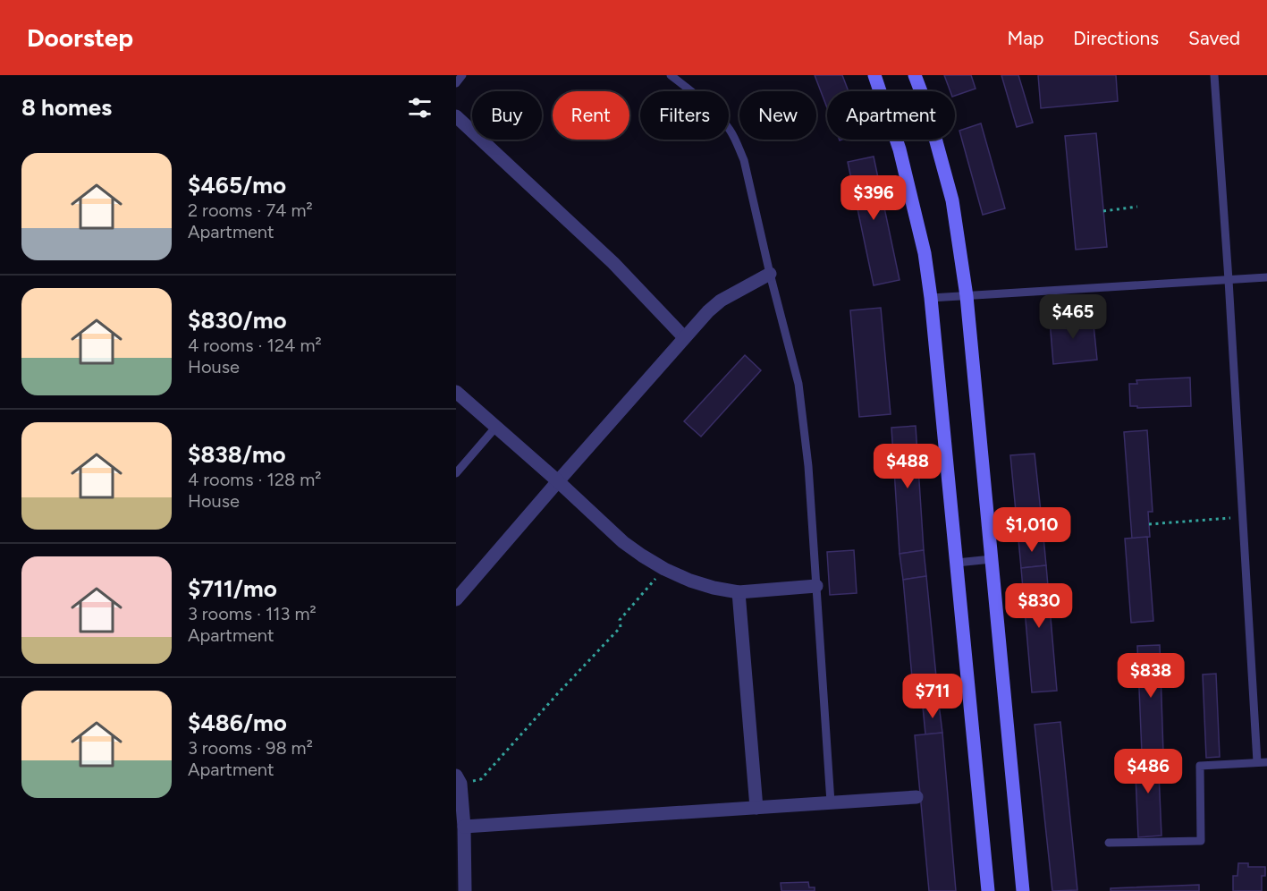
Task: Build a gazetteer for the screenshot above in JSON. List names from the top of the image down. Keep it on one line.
{"page":{"header":"Doorstep","nav":["Map","Directions","Saved"],"heading":"8 homes","chip":["Buy","Rent","Filters","New","Apartment"],"list":[{"name":"$465/mo","note":"2 rooms · 74 m² · Apartment"},{"name":"$830/mo","note":"4 rooms · 124 m² · House"},{"name":"$838/mo","note":"4 rooms · 128 m² · House"},{"name":"$711/mo","note":"3 rooms · 113 m² · Apartment"},{"name":"$486/mo","note":"3 rooms · 98 m² · Apartment"}],"price":["$396","$465","$488","$1,010","$830","$838","$711","$486"]}}
